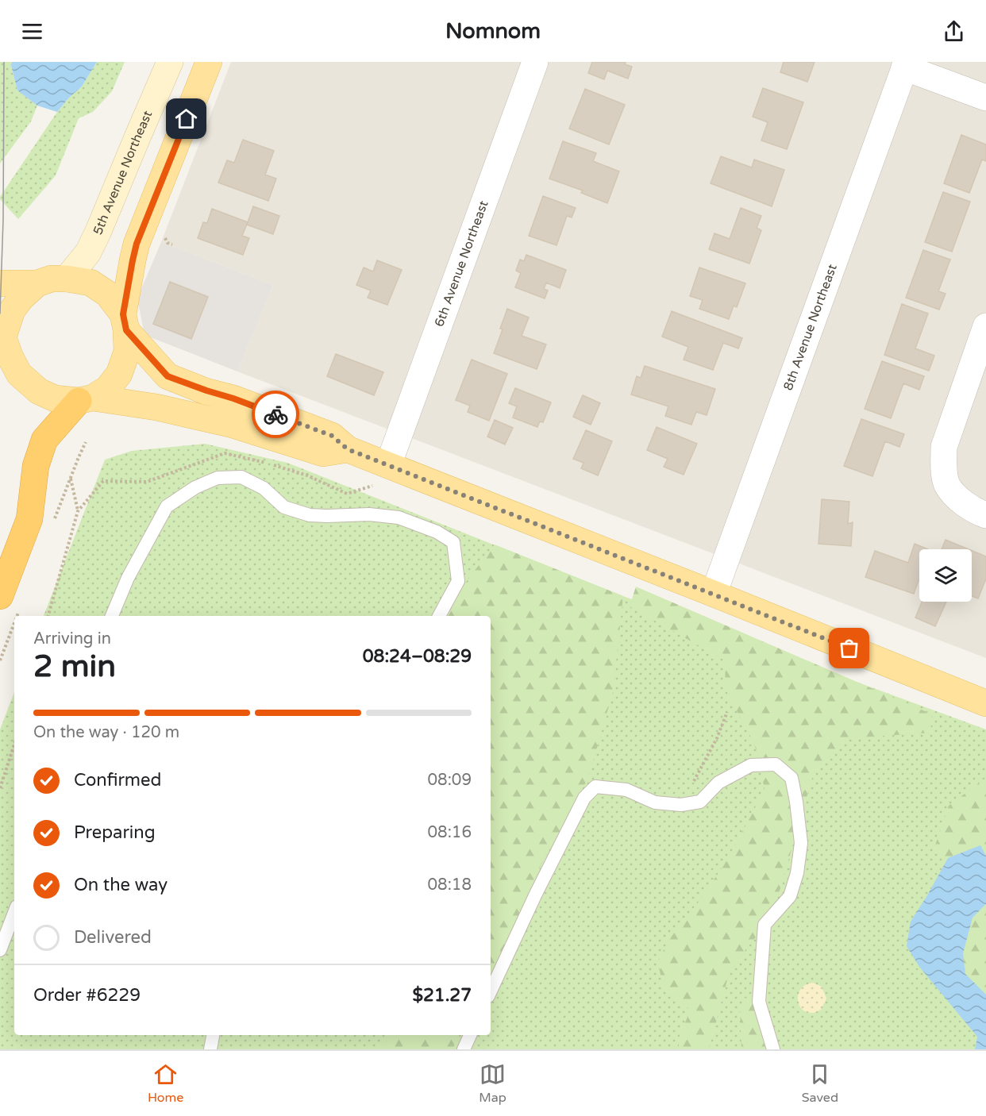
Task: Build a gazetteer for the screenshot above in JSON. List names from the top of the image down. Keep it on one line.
{"streets":{"street":["5th Avenue Northeast","6th Avenue Northeast","8th Avenue Northeast"]},"page":{"header":"Nomnom","heading":["2 min","Arriving in","08:24–08:29"],"panel":["Order #6229","$21.27"],"bar":"On the way · 120 m","list":[["Confirmed","08:09"],["Preparing","08:16"],["On the way","08:18"],"Delivered"],"tabs":["Home","Map","Saved"]}}
